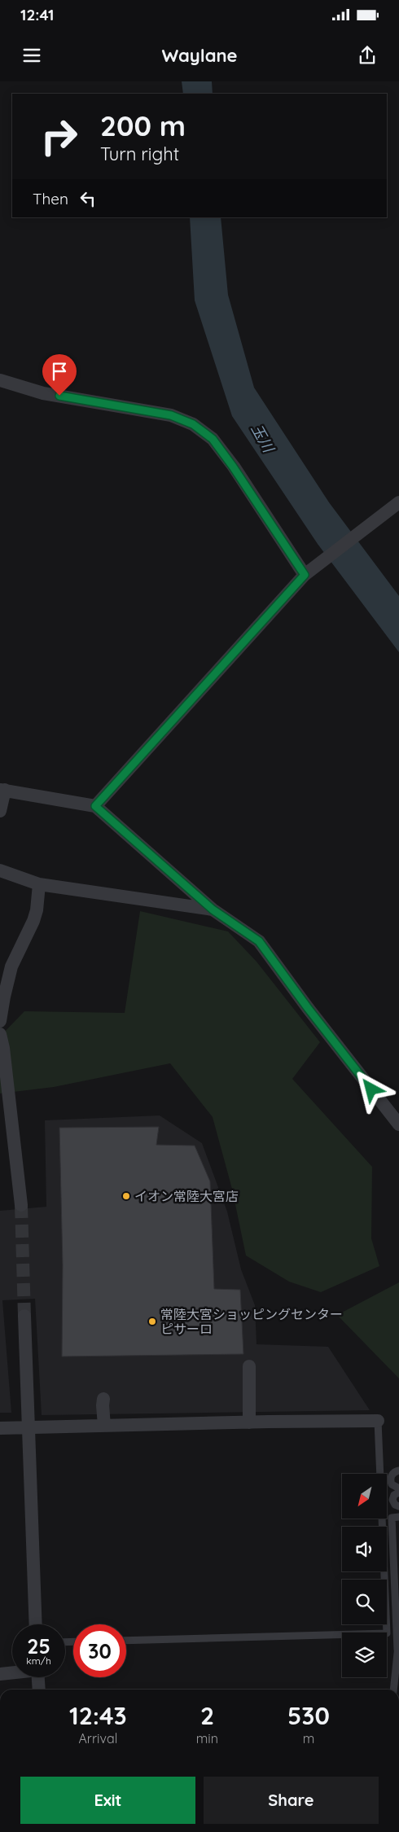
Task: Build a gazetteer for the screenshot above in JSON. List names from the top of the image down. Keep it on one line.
{"water":["玉川"],"places":["イオン常陸大宮店","常陸大宮ショッピングセンター ピサーロ"],"north":"bottom left","page":{"status":"12:41","header":"Waylane","turn":["200 m","Turn right"],"then":"Then","speed":"25 km/h","limit":"30","eta":["12:43","Arrival","2","min","530","m"],"buttons":["Exit","Share"]}}
